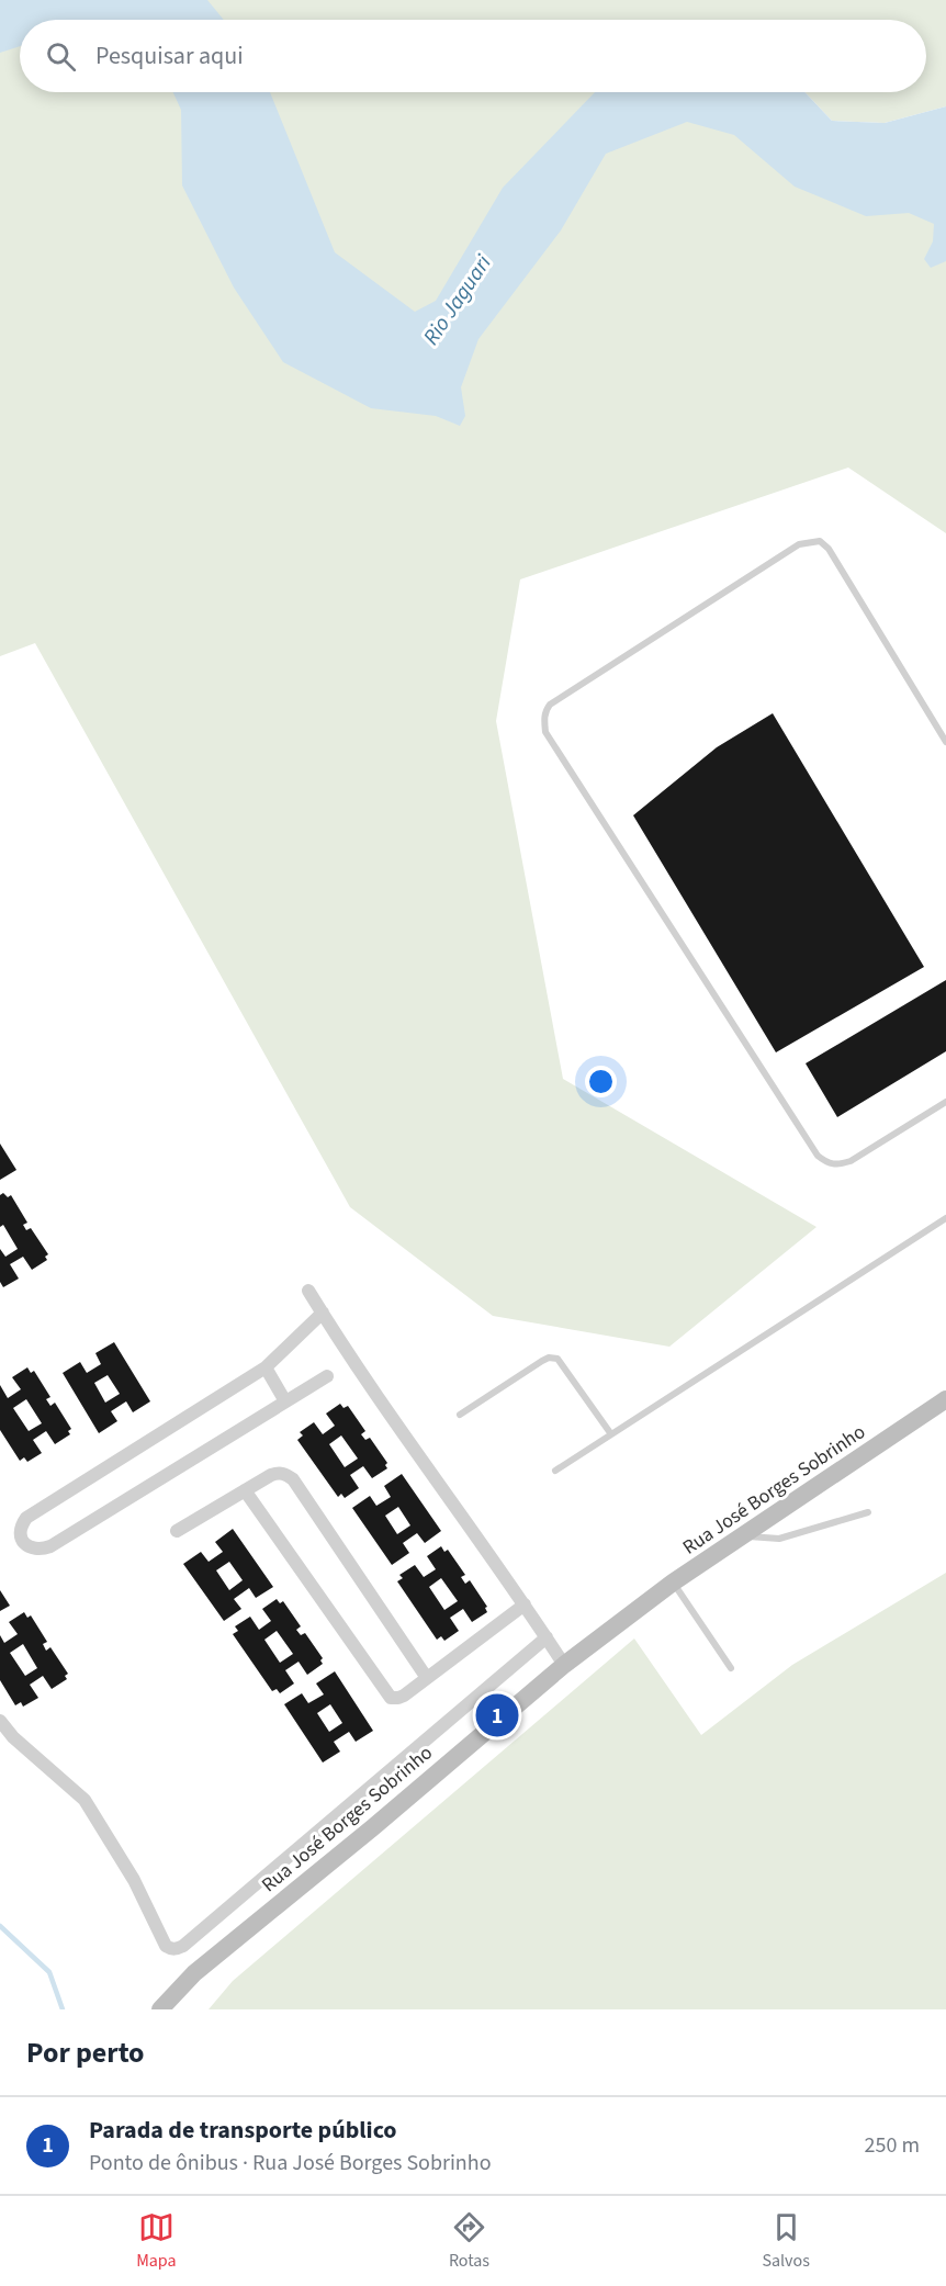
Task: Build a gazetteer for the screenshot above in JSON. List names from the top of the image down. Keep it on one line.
{"streets":{"street":["Rua José Borges Sobrinho"]},"water":["Rio Jaguari"],"page":{"search":"Pesquisar aqui","pins":"1","heading":"Por perto","list":[{"mark":"1","name":"Parada de transporte público","note":"Ponto de ônibus · Rua José Borges Sobrinho","value":"250 m"}],"nav":["Mapa","Rotas","Salvos"]}}
